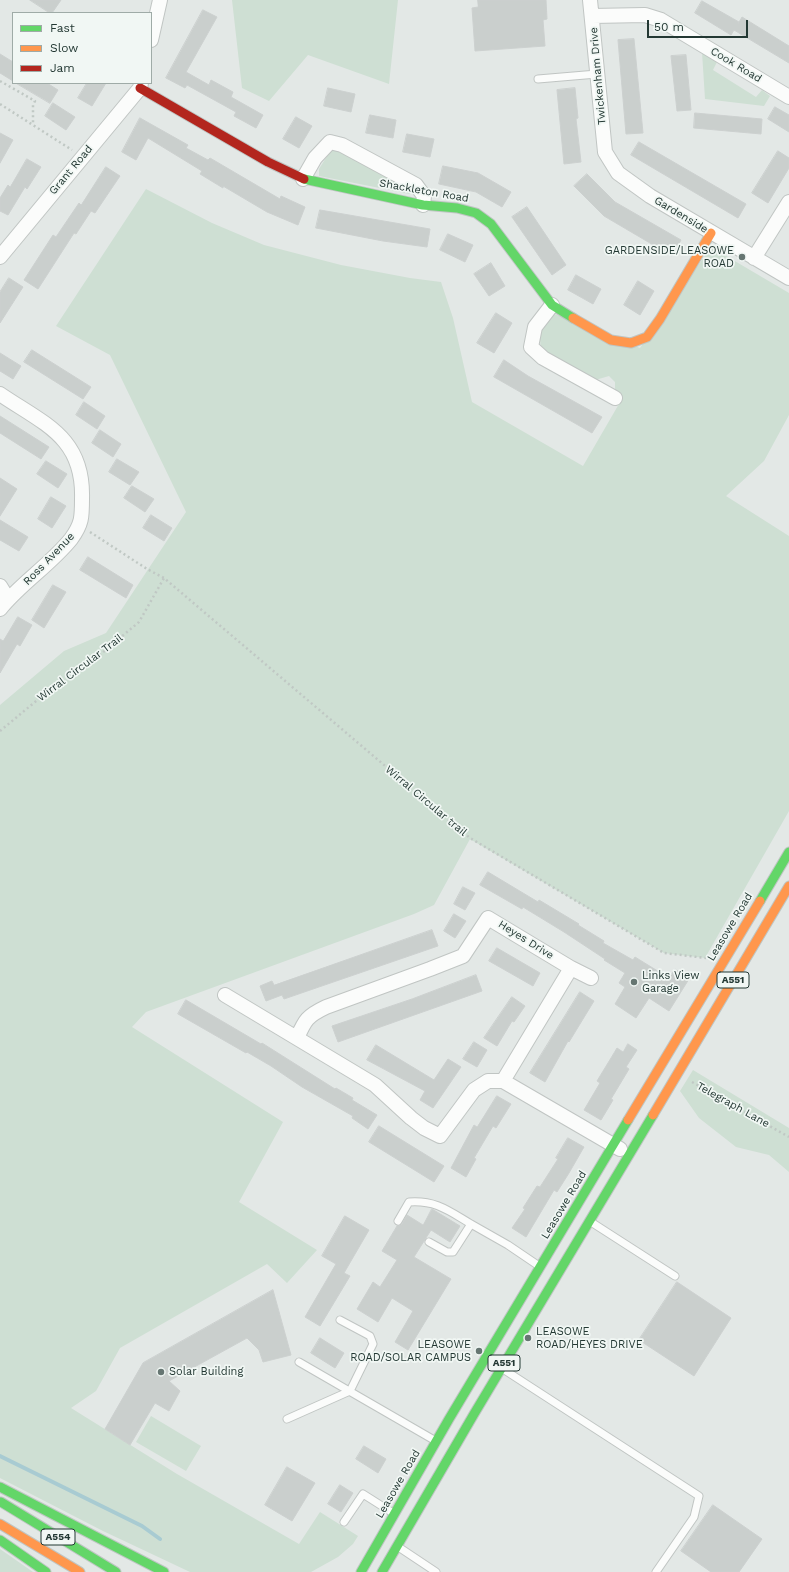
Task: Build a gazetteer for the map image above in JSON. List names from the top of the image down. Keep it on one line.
{"streets":{"main road":["Shackleton Road","Leasowe Road","A551","A554"],"street":["Cook Road","Twickenham Drive","Grant Road","Gardenside","Ross Avenue","Heyes Drive"],"path":["Wirral Circular Trail","Wirral Circular trail","Telegraph Lane"]},"crossings":[["Cook Road","Twickenham Drive"],["Twickenham Drive","Gardenside"],["Grant Road","Shackleton Road"],["Shackleton Road","Gardenside"],["Ross Avenue","Wirral Circular trail"],["Wirral Circular Trail","Wirral Circular trail"],["Wirral Circular trail","Leasowe Road"],["A551","Telegraph Lane"]],"places":["GARDENSIDE/LEASOWE ROAD","Links View Garage","LEASOWE ROAD/HEYES DRIVE","LEASOWE ROAD/SOLAR CAMPUS","Solar Building"],"legend":["Fast","Slow","Jam"],"scale_bar":"50 m"}
